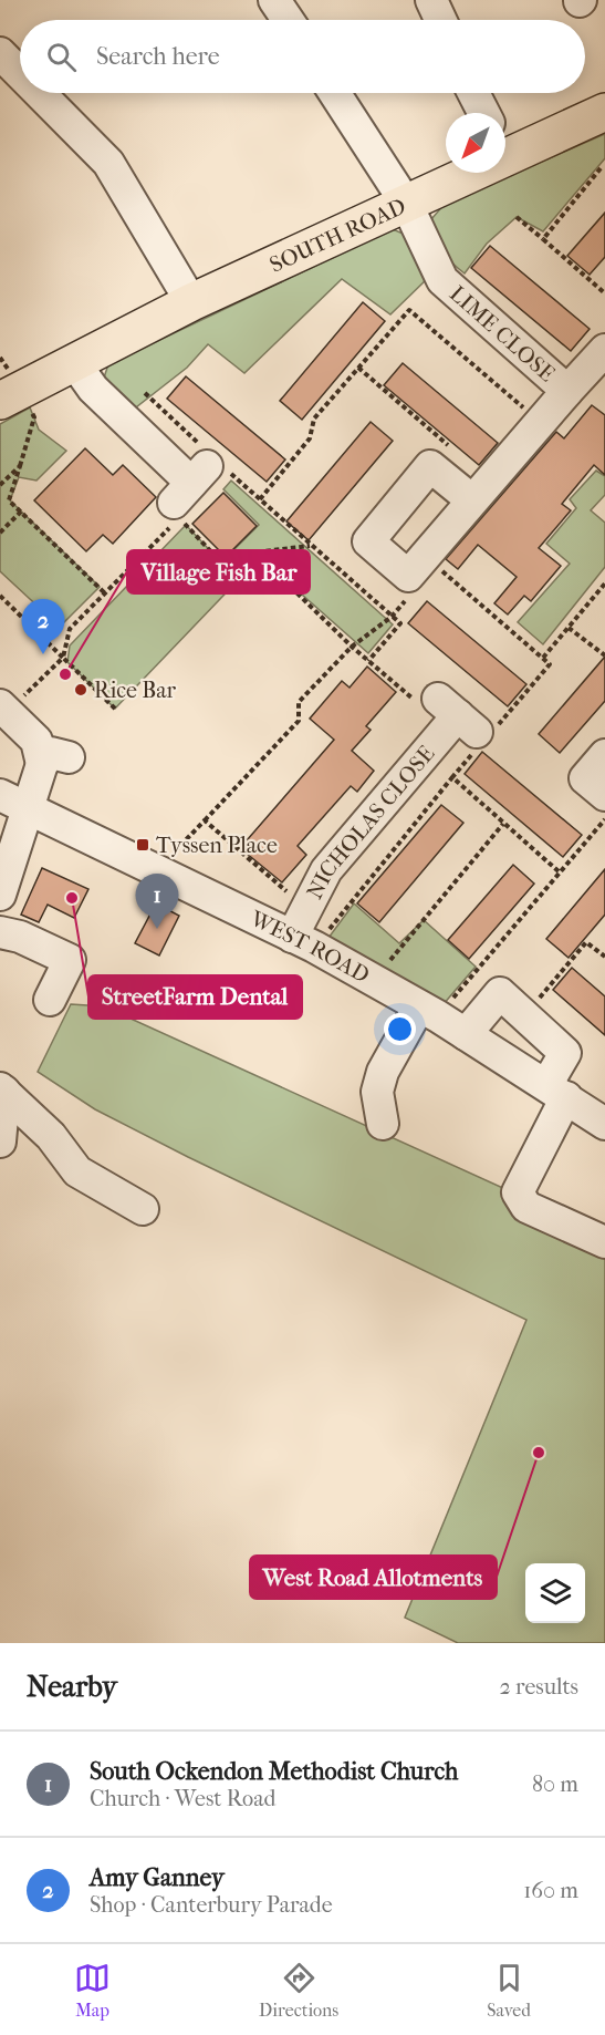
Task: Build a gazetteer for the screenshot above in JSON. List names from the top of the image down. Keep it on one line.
{"streets":{"main road":["SOUTH ROAD"],"street":["LIME CLOSE","NICHOLAS CLOSE","WEST ROAD"]},"crossings":[["SOUTH ROAD","LIME CLOSE"],["NICHOLAS CLOSE","WEST ROAD"]],"places":{"other":["Village Fish Bar","Rice Bar","StreetFarm Dental","West Road Allotments"],"transit":["Tyssen Place"]},"north":"bottom left","page":{"search":"Search here","pins":["2","1"],"heading":["Nearby","2 results"],"list":[{"mark":"1","name":"South Ockendon Methodist Church","note":"Church · West Road","value":"80 m"},{"mark":"2","name":"Amy Ganney","note":"Shop · Canterbury Parade","value":"160 m"}],"nav":["Map","Directions","Saved"]}}
